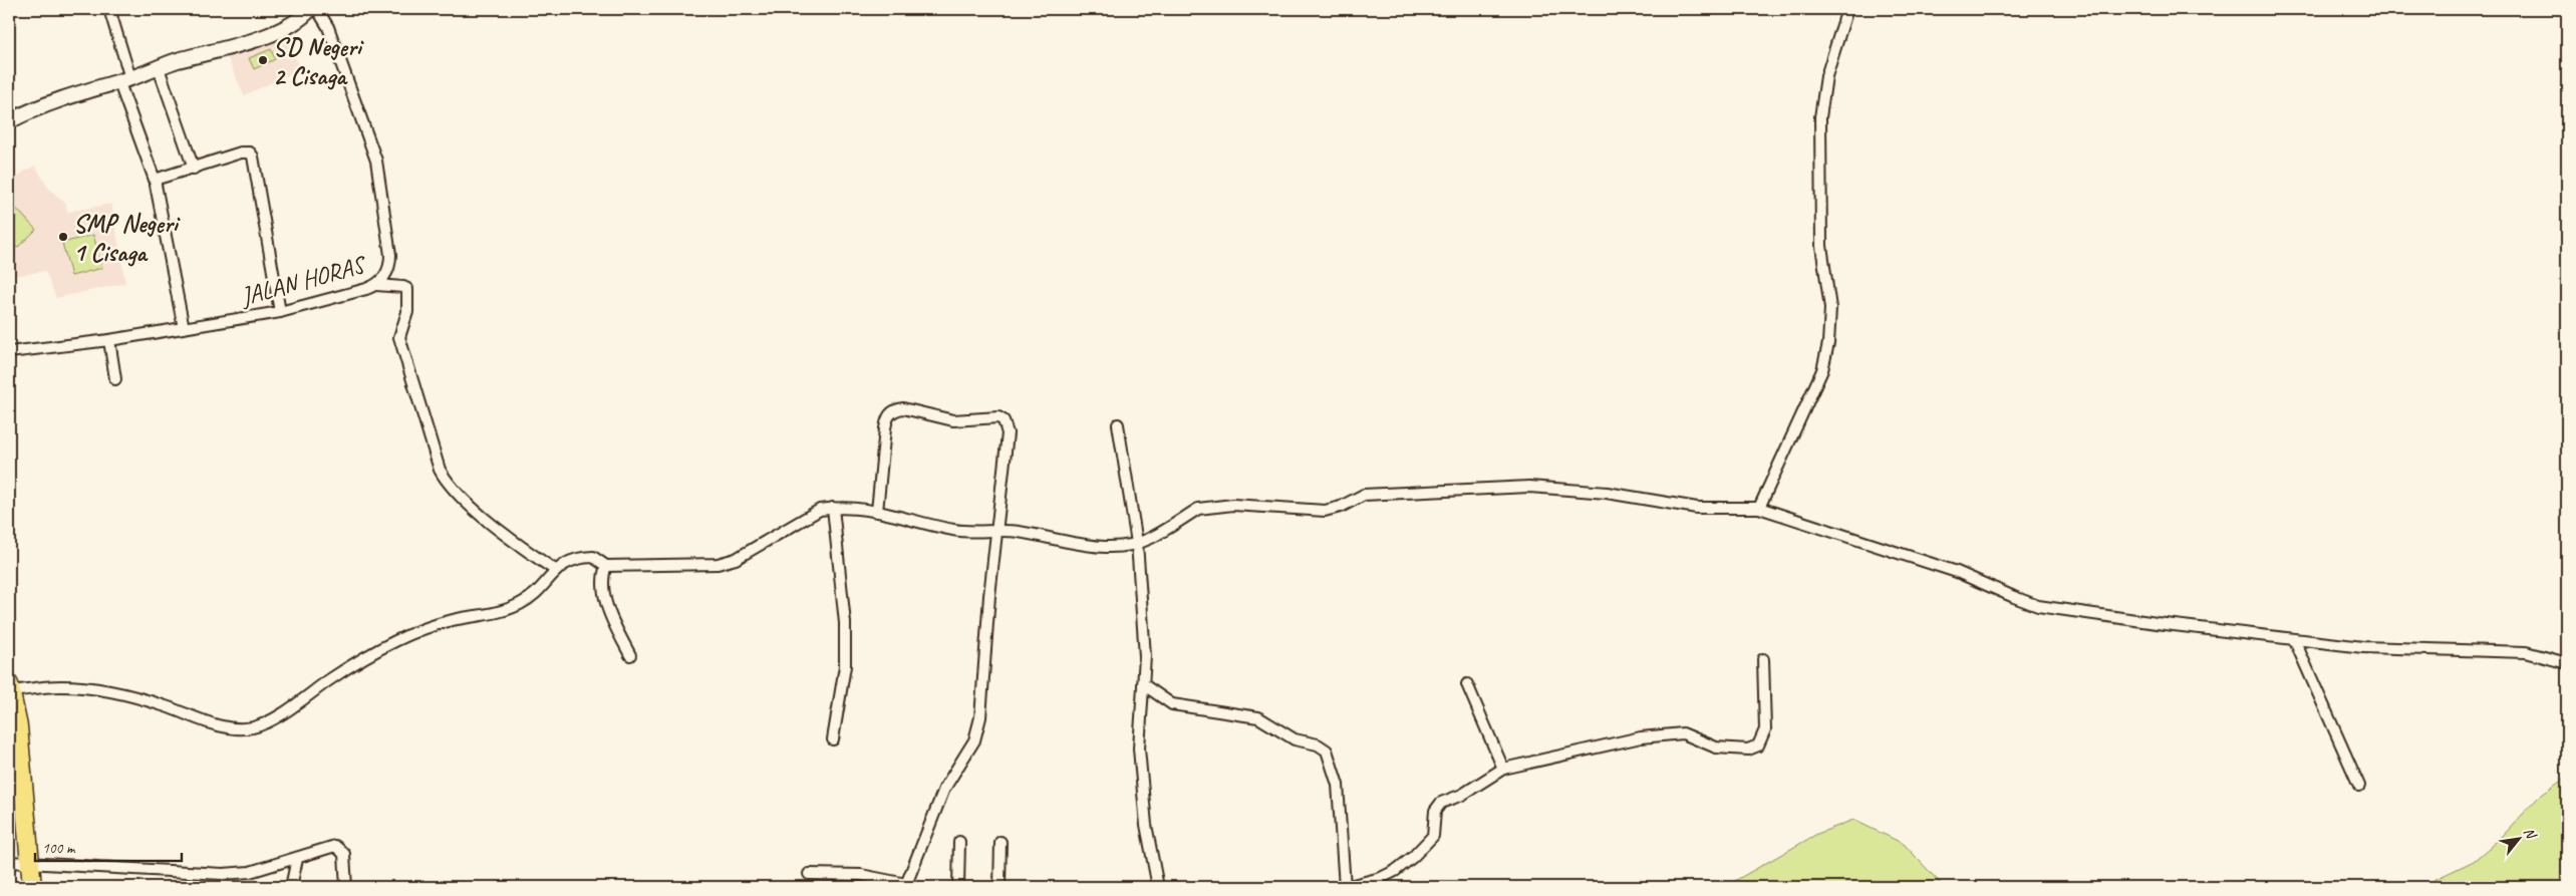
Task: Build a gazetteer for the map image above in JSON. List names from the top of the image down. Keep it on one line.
{"streets":{"street":["JALAN HORAS"]},"places":["SD Negeri 2 Cisaga","SMP Negeri 1 Cisaga"],"scale_bar":"100 m","north":"top right"}
